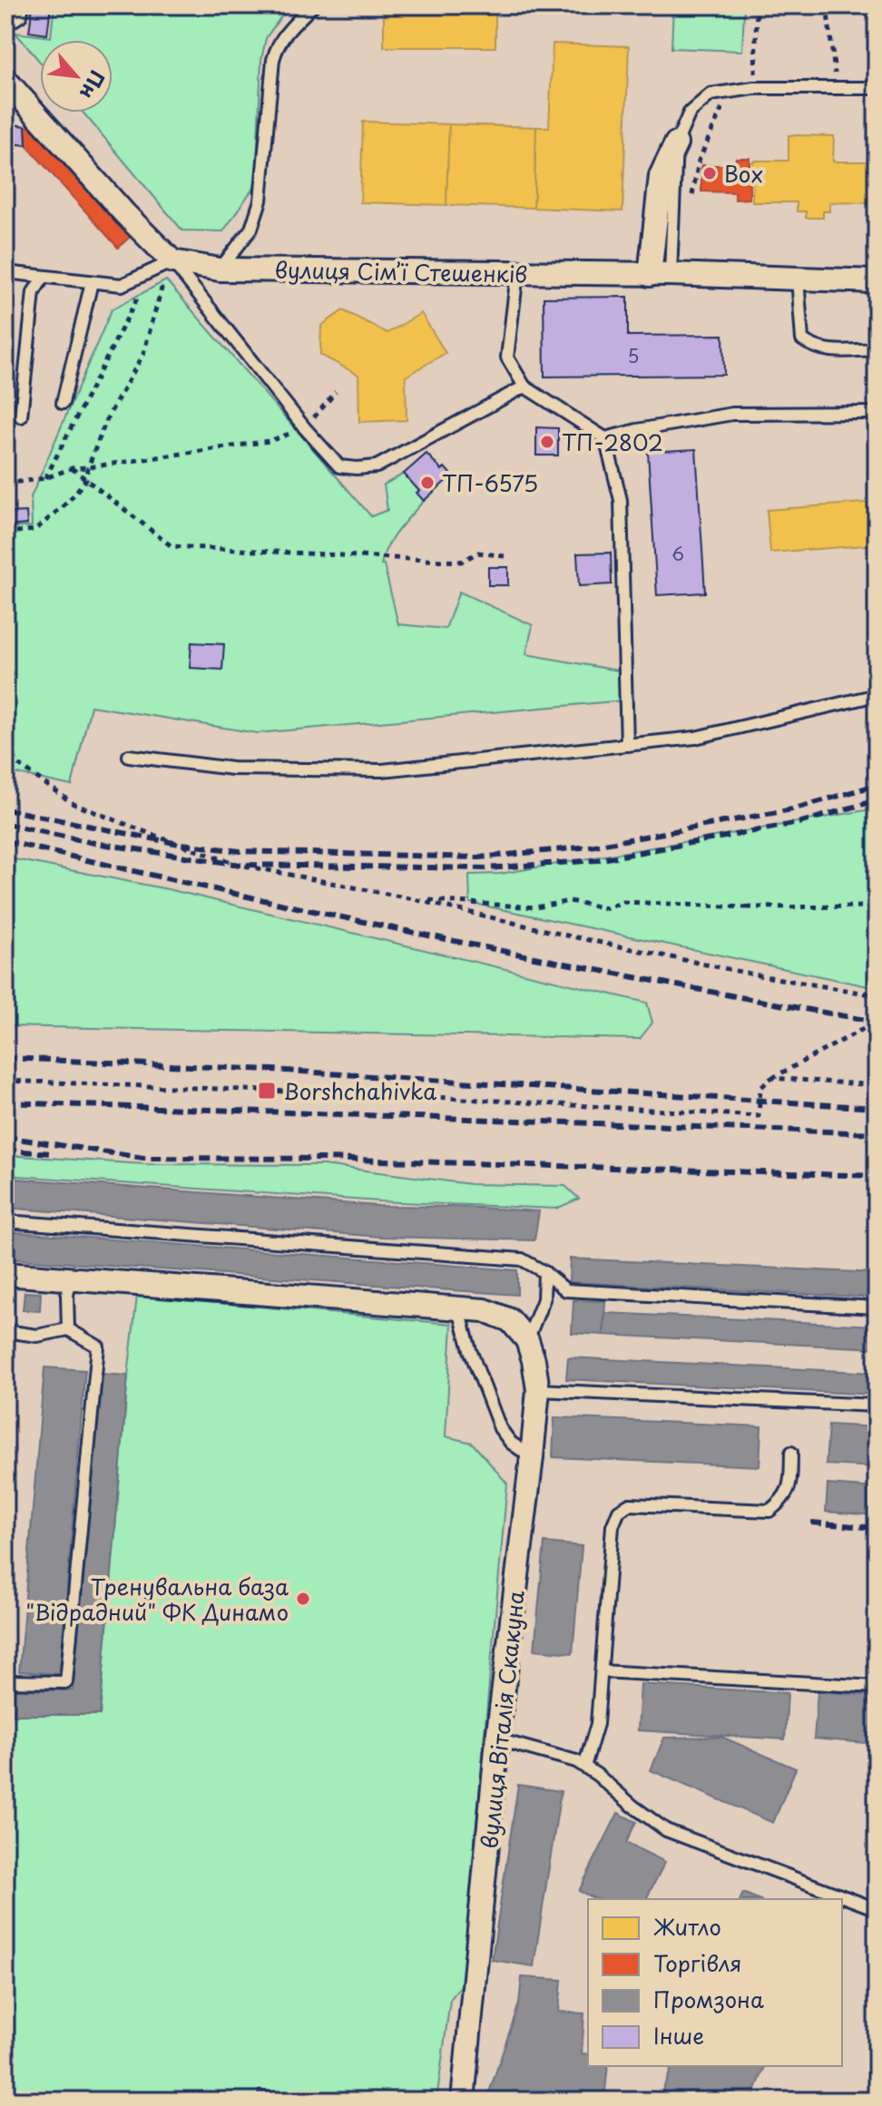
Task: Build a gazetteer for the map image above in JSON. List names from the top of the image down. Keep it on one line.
{"streets":{"street":["вулиця Сімʼї Стешенків","вулиця Віталія Скакуна"]},"places":{"other":["Box","ТП-2802","ТП-6575","Тренувальна база \"Відрадний\" ФК Динамо"],"transit":["Borshchahivka"]},"house_numbers":["5","6"],"legend":["Житло","Торгівля","Промзона","Інше"],"north":"bottom right"}
